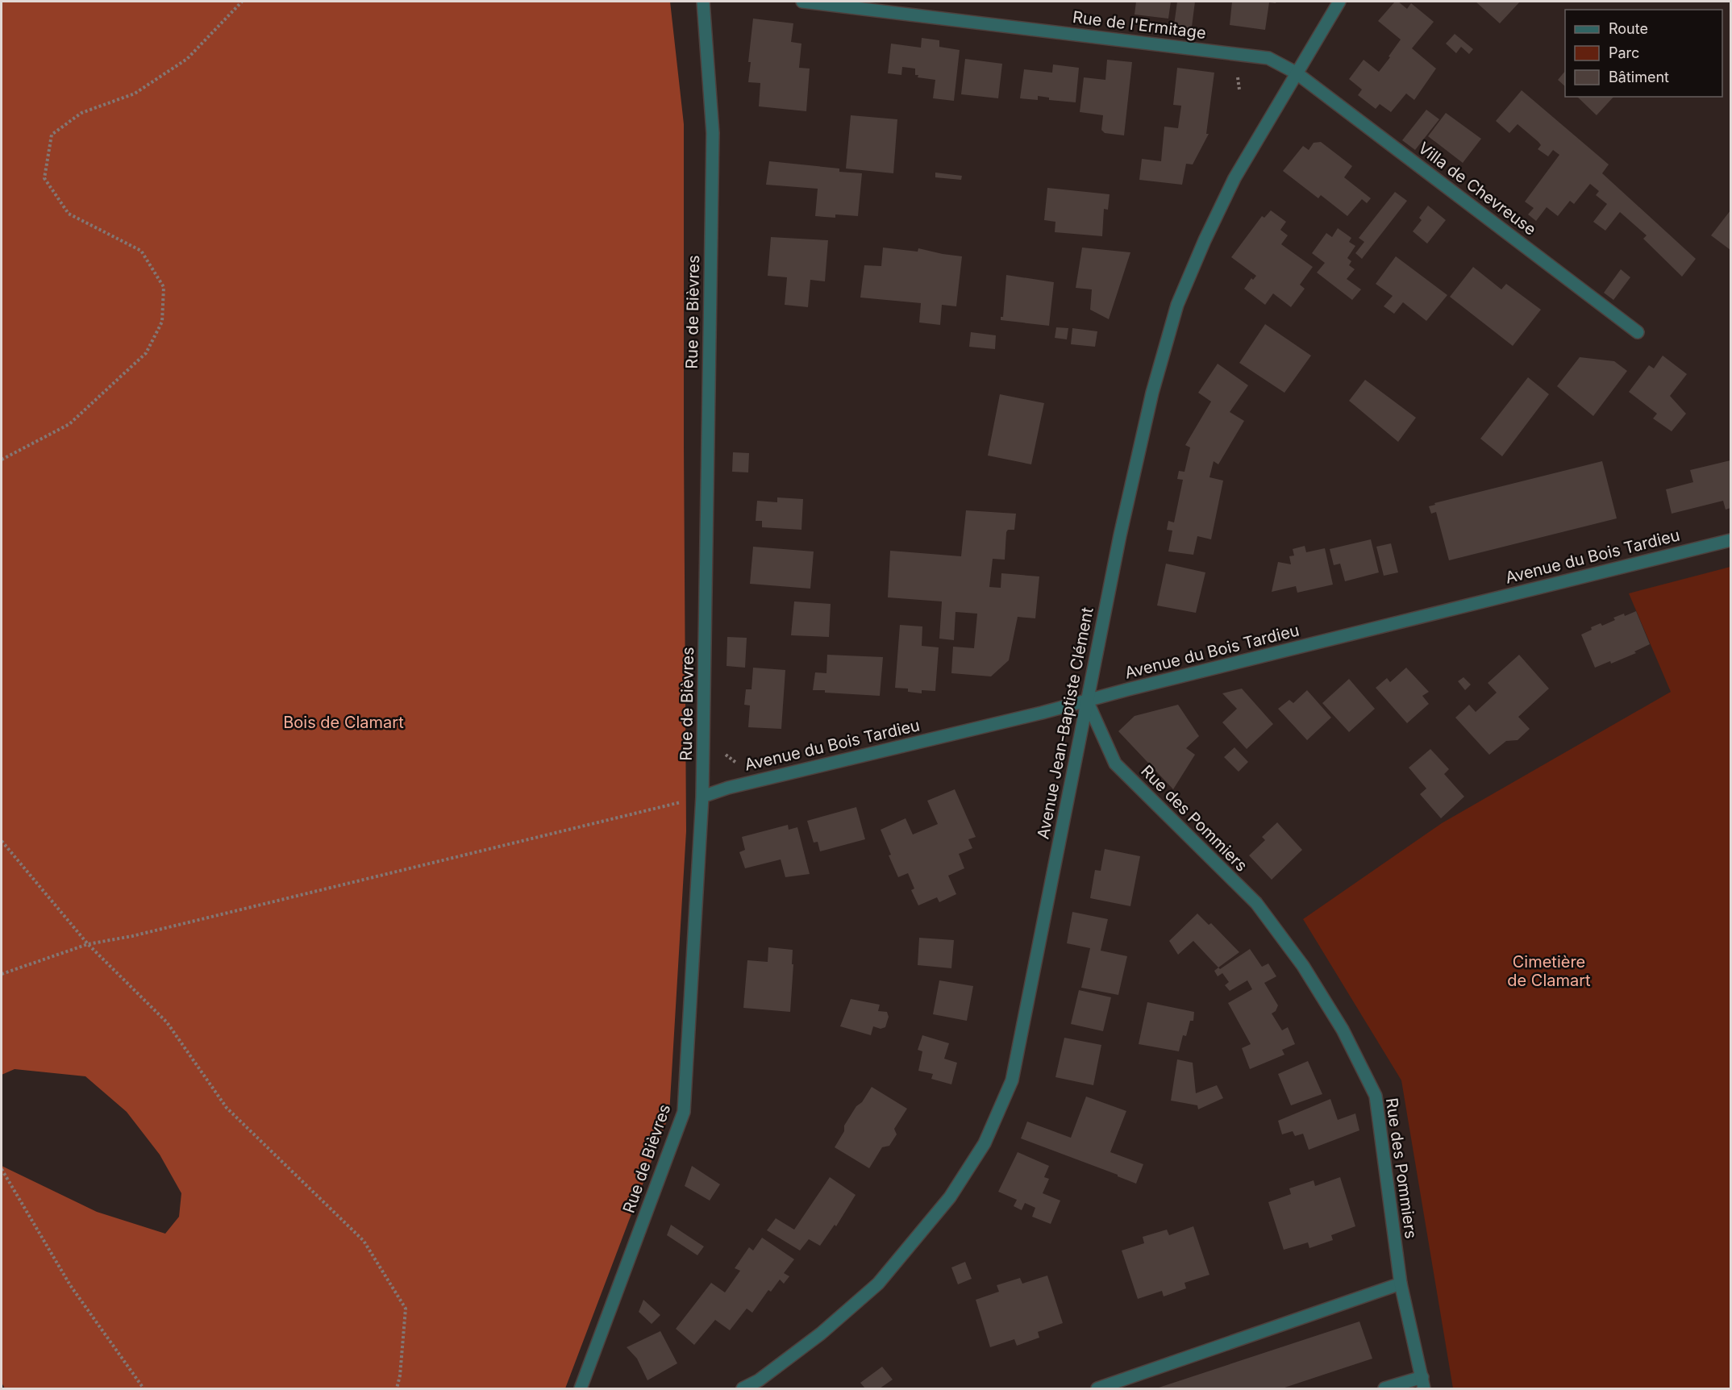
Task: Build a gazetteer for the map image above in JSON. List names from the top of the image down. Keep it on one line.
{"streets":{"street":["Rue de l'Ermitage","Villa de Chevreuse","Rue de Bièvres","Avenue du Bois Tardieu","Avenue Jean-Baptiste Clément","Rue des Pommiers"]},"crossings":[["Rue de l'Ermitage","Villa de Chevreuse"],["Rue de l'Ermitage","Avenue Jean-Baptiste Clément"],["Villa de Chevreuse","Avenue Jean-Baptiste Clément"],["Rue de Bièvres","Avenue du Bois Tardieu"],["Avenue du Bois Tardieu","Avenue Jean-Baptiste Clément"],["Avenue du Bois Tardieu","Rue des Pommiers"],["Avenue Jean-Baptiste Clément","Rue des Pommiers"]],"parks":["Bois de Clamart","Cimetière de Clamart"],"legend":["Route","Parc","Bâtiment"]}
